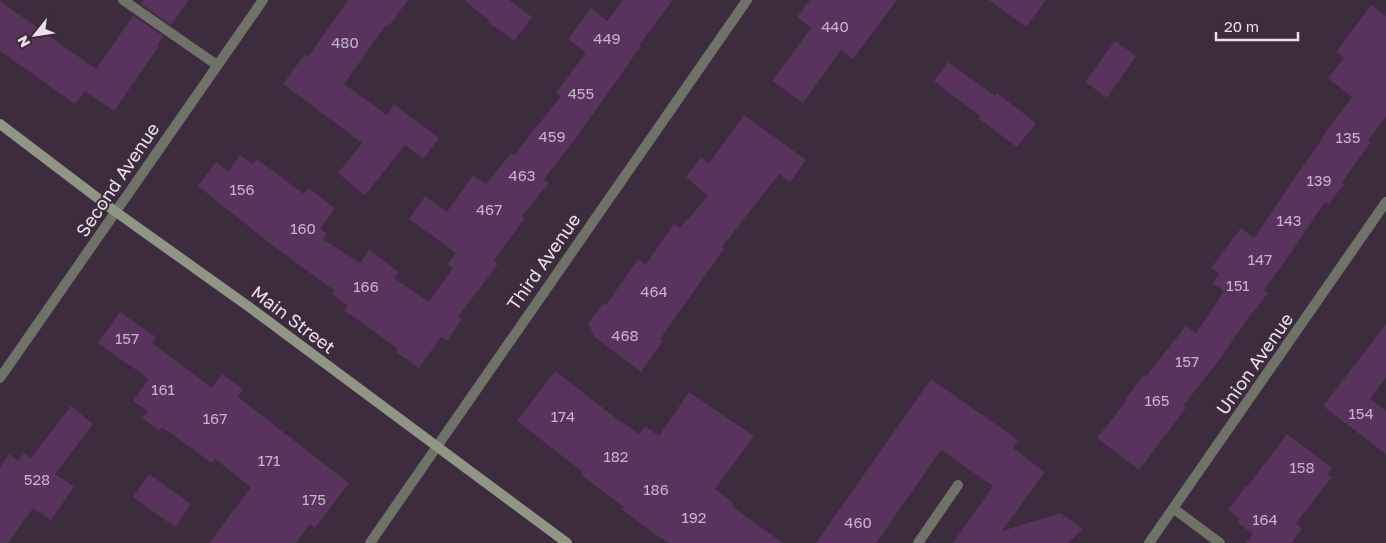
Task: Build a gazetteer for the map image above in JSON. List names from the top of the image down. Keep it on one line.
{"streets":{"street":["Second Avenue","Third Avenue","Main Street","Union Avenue"]},"crossings":[["Second Avenue","Main Street"],["Third Avenue","Main Street"]],"house_numbers":["440","449","480","455","459","135","463","139","156","467","143","160","147","151","166","464","468","157","157","161","165","154","174","167","182","171","158","528","186","175","192","164","460"],"scale_bar":"20 m","north":"bottom left"}
